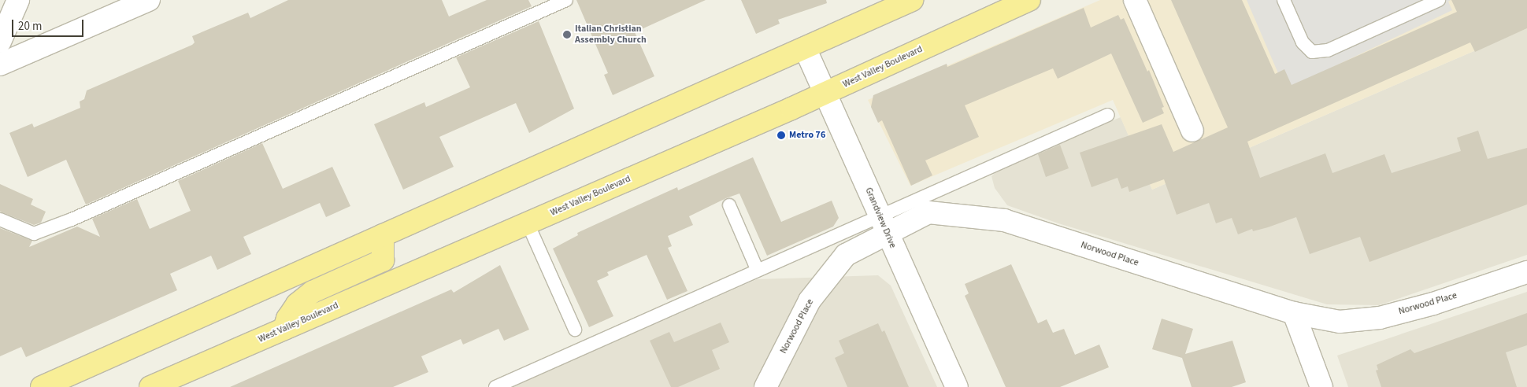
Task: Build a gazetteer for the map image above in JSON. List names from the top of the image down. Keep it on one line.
{"streets":{"main road":["West Valley Boulevard"],"street":["Grandview Drive","Norwood Place"]},"crossings":[["West Valley Boulevard","Grandview Drive"],["Grandview Drive","Norwood Place"]],"places":["Italian Christian Assembly Church","Metro 76"],"scale_bar":"20 m"}
